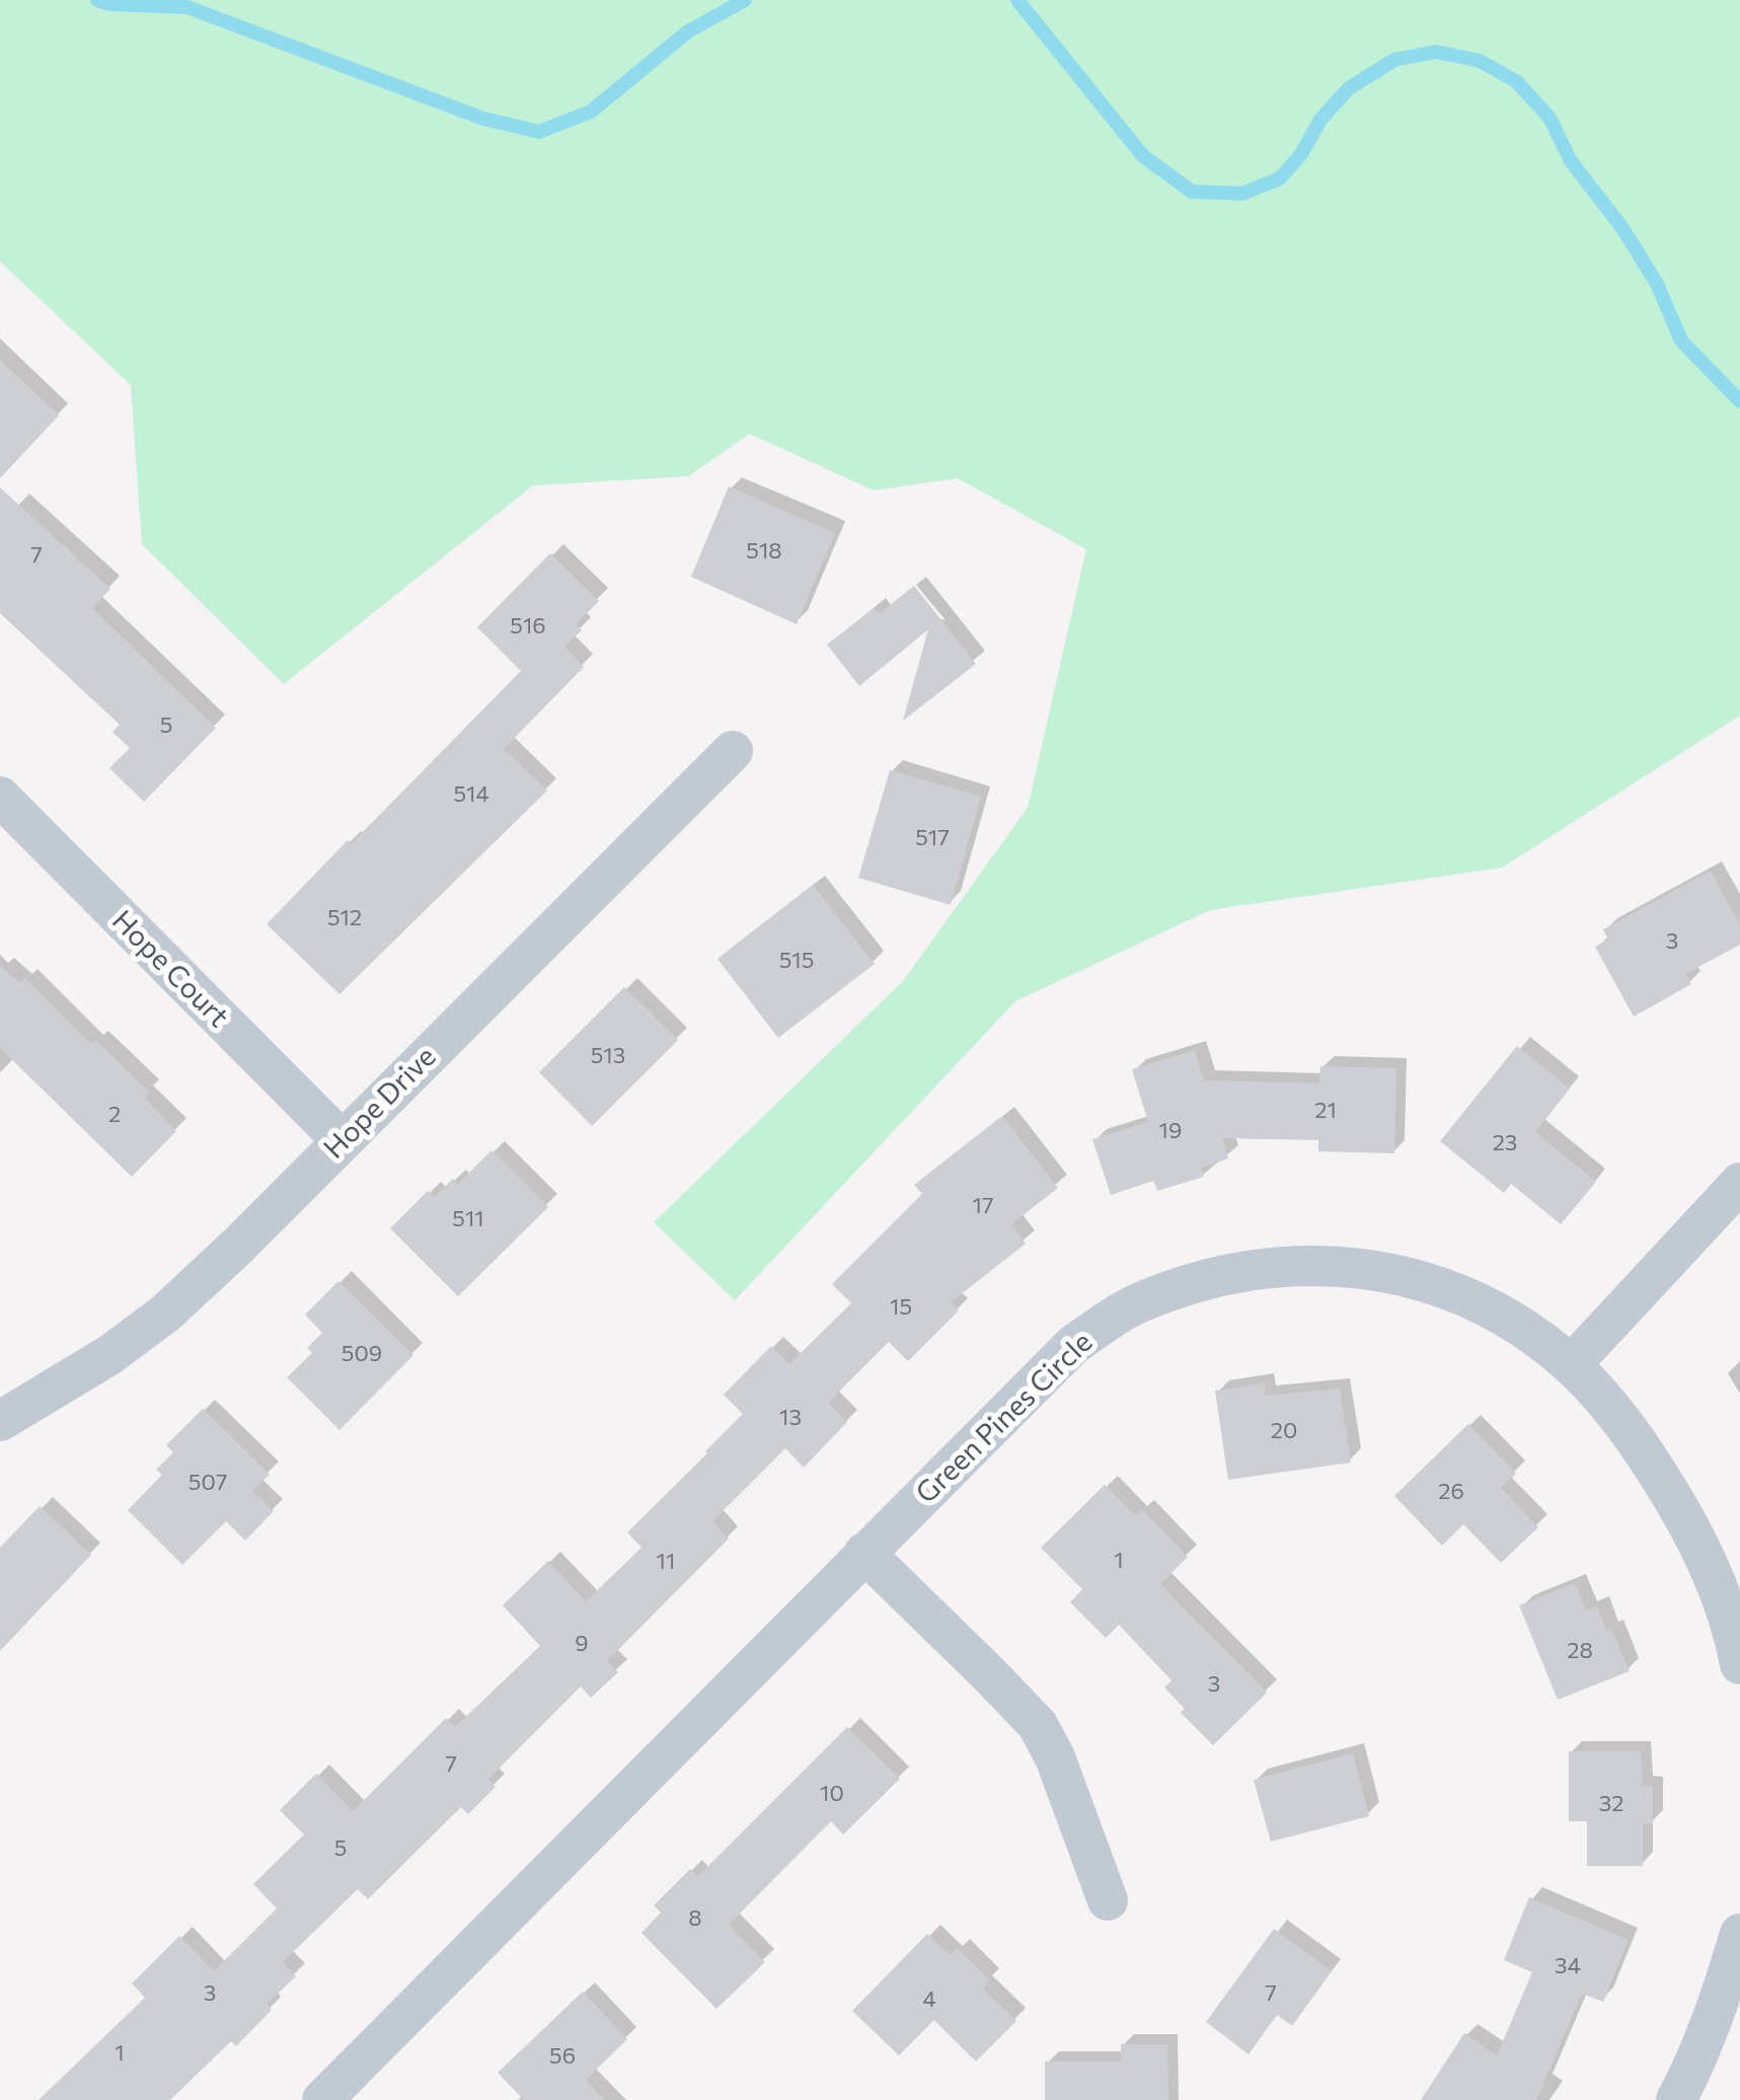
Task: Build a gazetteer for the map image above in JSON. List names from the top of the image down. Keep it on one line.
{"streets":{"street":["Hope Court","Hope Drive","Green Pines Circle"]},"crossings":[["Hope Court","Hope Drive"]],"house_numbers":["518","7","516","5","514","517","512","3","515","513","21","2","19","23","17","511","15","509","13","20","507","26","1","11","9","28","3","7","10","32","5","8","34","3","7","4","1","56"]}
